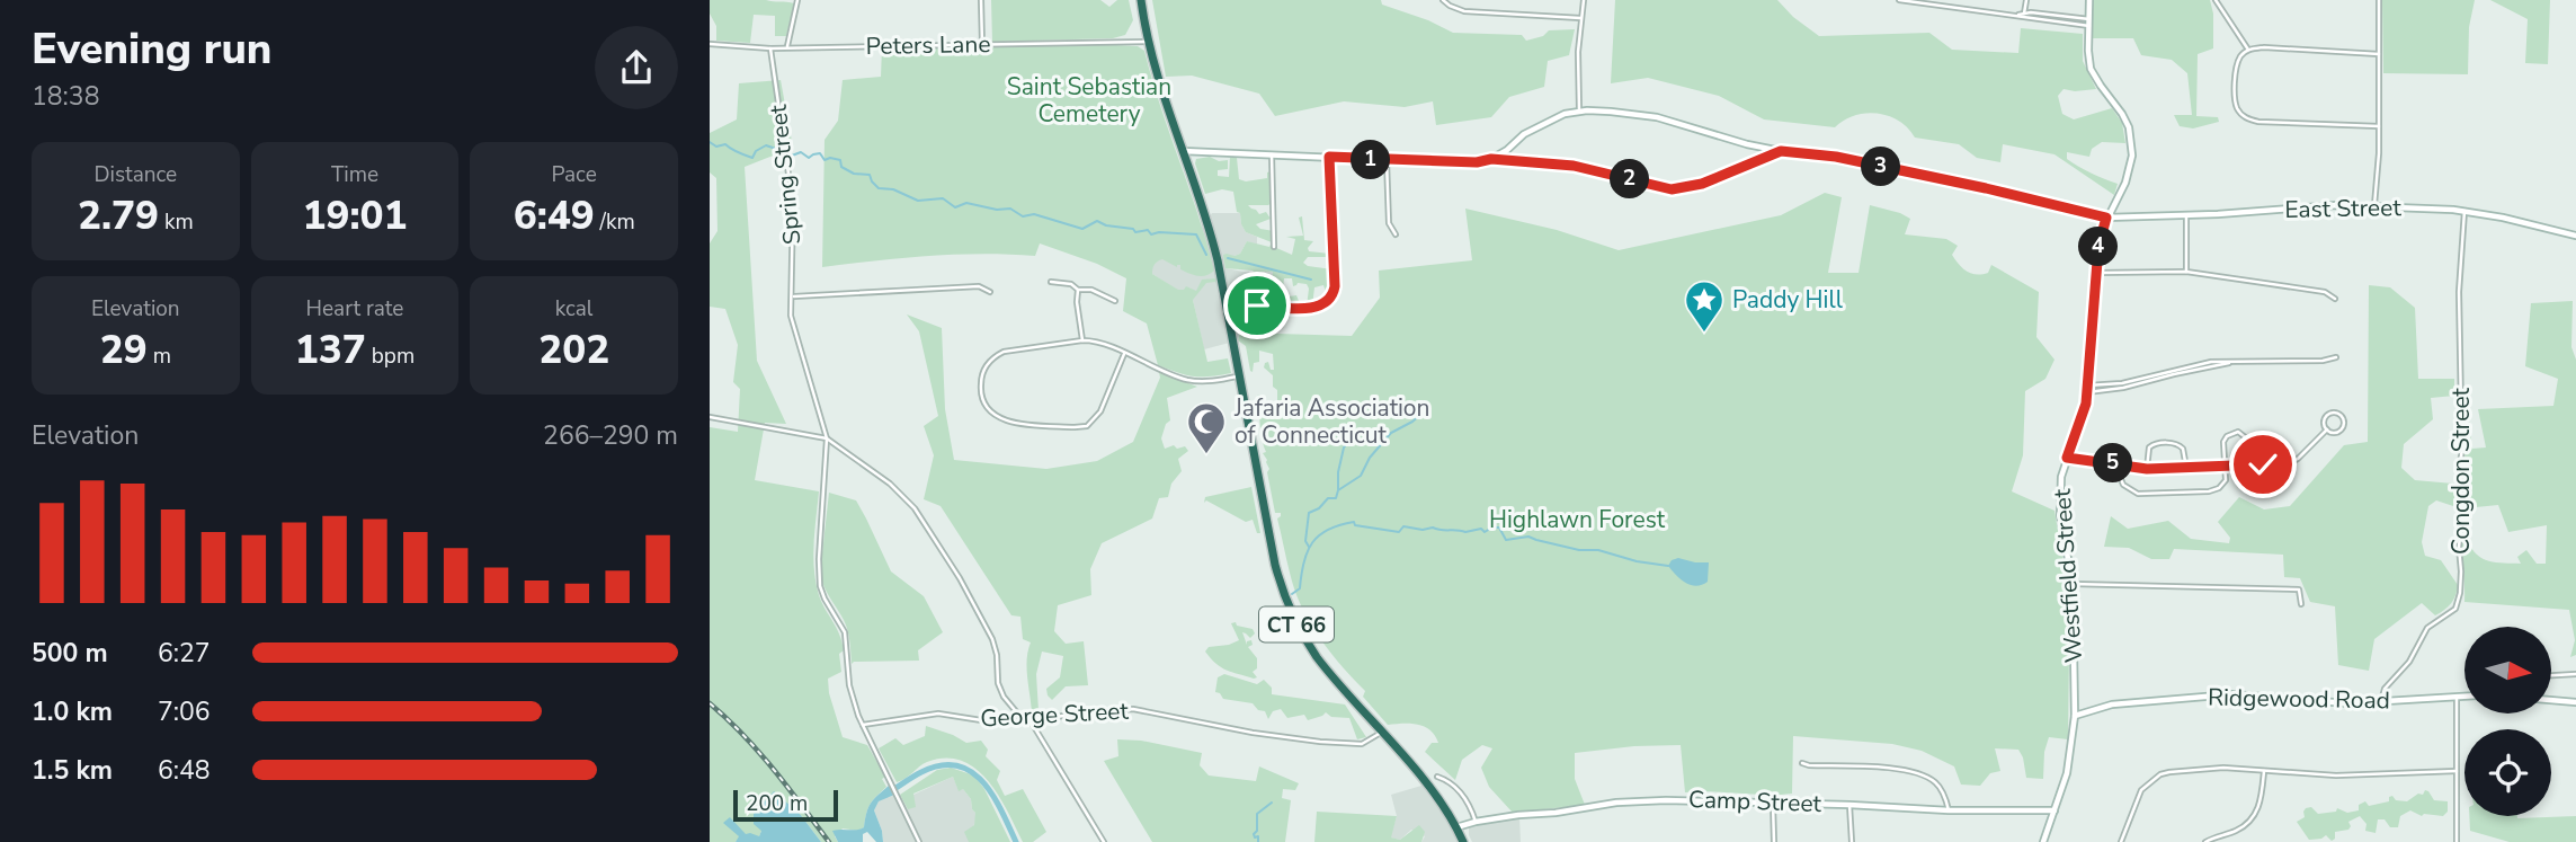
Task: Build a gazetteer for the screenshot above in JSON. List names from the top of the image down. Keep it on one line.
{"streets":{"highway":["CT 66"],"main road":["East Street","Westfield Street","Ridgewood Road","Camp Street"],"street":["Peters Lane","Spring Street","Congdon Street","George Street"]},"crossings":[["Peters Lane","Spring Street"],["Peters Lane","CT 66"],["East Street","Congdon Street"],["East Street","Westfield Street"],["Congdon Street","Ridgewood Road"],["Westfield Street","Ridgewood Road"],["Westfield Street","Camp Street"],["CT 66","George Street"],["CT 66","Camp Street"]],"parks":["Saint Sebastian Cemetery","Highlawn Forest"],"places":{"place":["Paddy Hill"],"mosque":["Jafaria Association of Connecticut"]},"scale_bar":"200 m","north":"right","page":{"heading":["Evening run","18:38"],"stats":[["Distance","2.79 km"],["Time","19:01"],["Pace","6:49 /km"],["Elevation","29 m"],["Heart rate","137 bpm"],["kcal","202"]],"pins":["1","3","2","4","5"],"chart":["Elevation","266–290 m"],"list":[{"name":"500 m","note":"6:27"},{"name":"1.0 km","note":"7:06"},{"name":"1.5 km","note":"6:48"}],"scale":"200 m"}}
